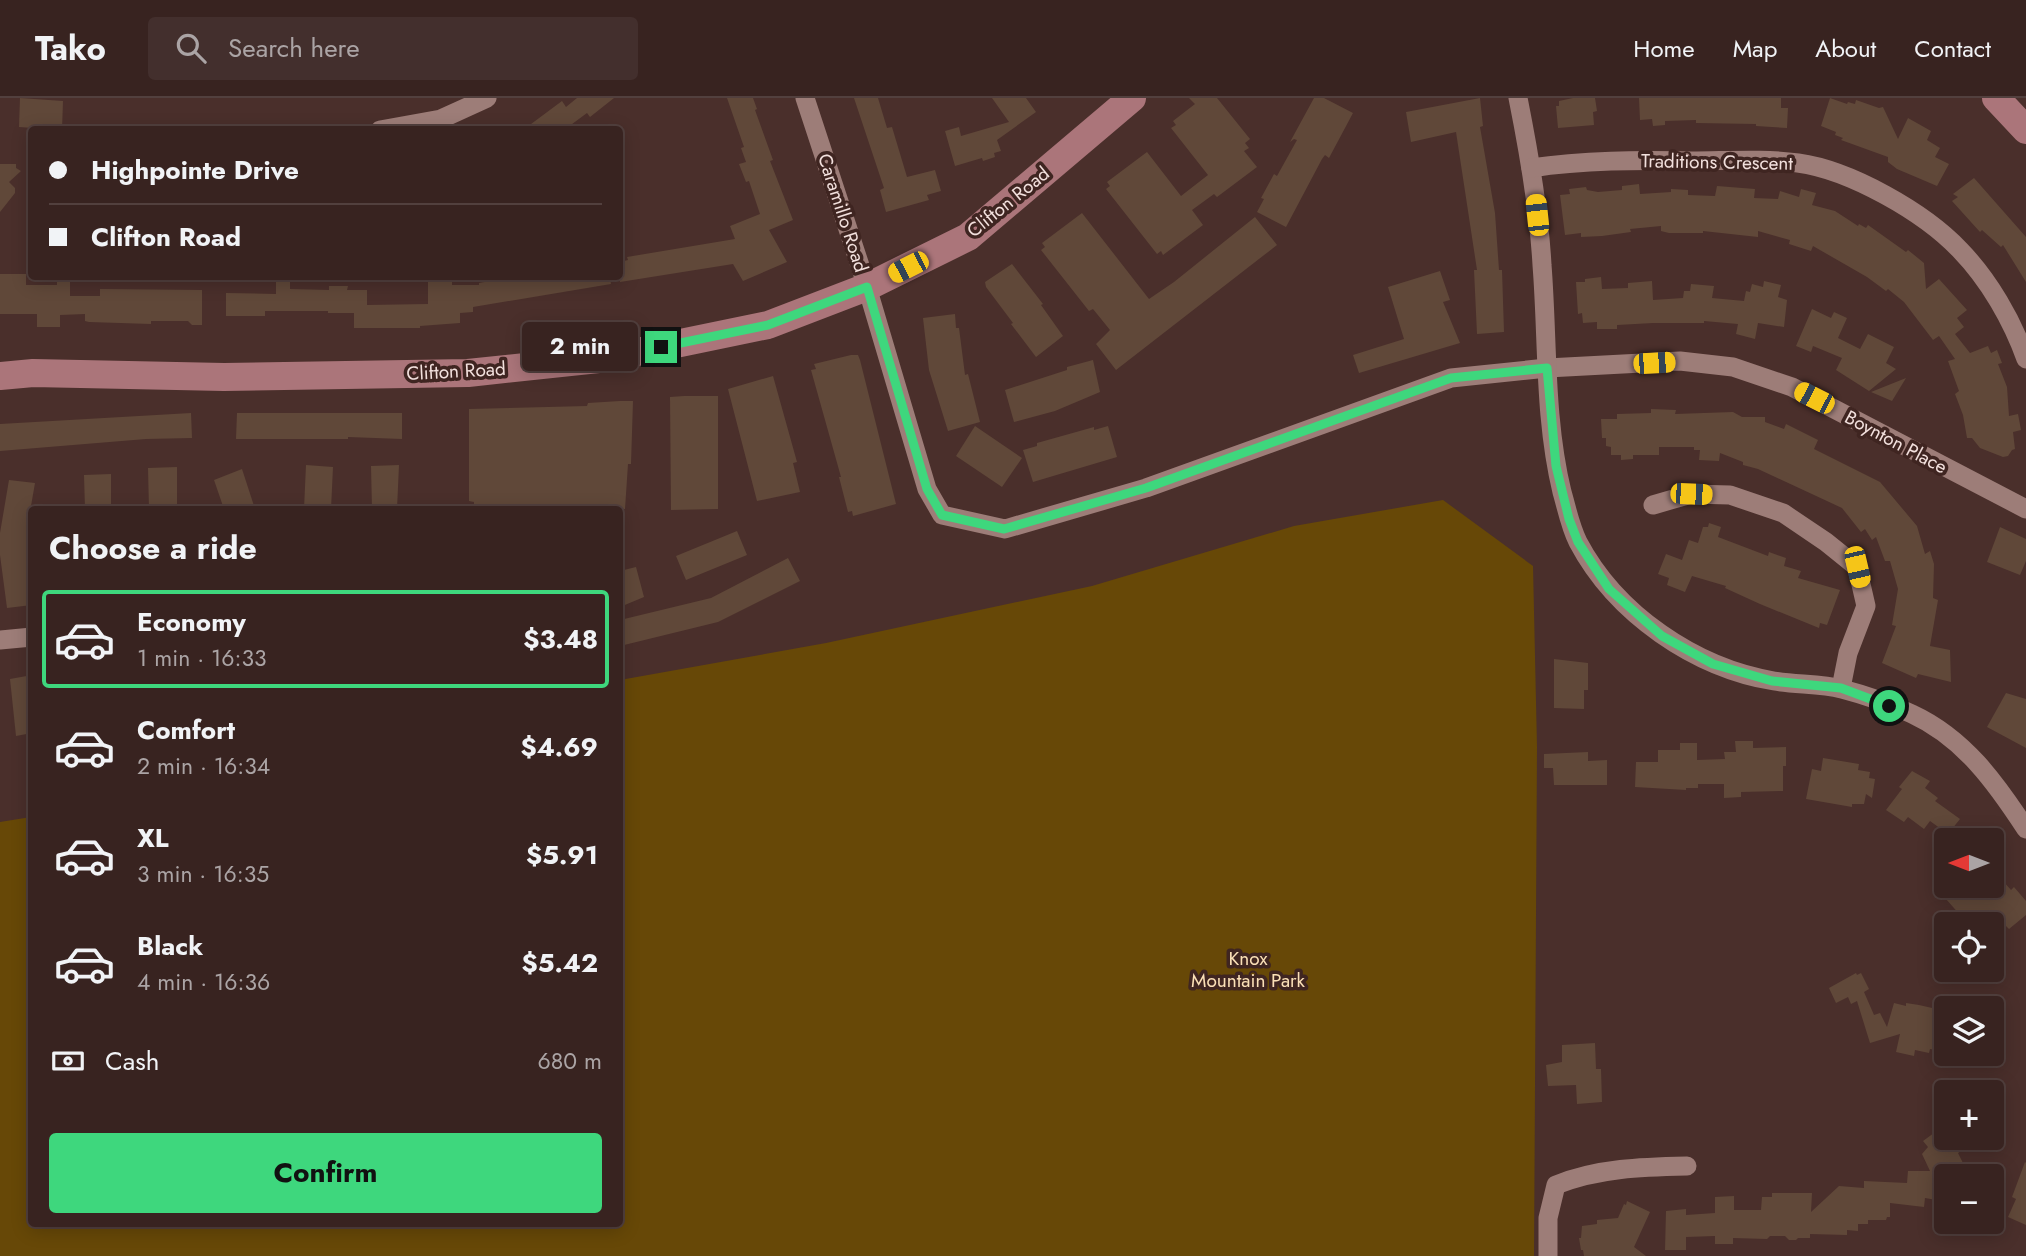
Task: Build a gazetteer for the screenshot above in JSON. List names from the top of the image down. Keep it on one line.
{"streets":{"main road":["Clifton Road"],"street":["Traditions Crescent","Caramillo Road","Boynton Place"]},"crossings":[["Clifton Road","Caramillo Road"],["Caramillo Road","Boynton Place"]],"parks":["Knox Mountain Park"],"north":"left","page":{"header":"Tako","search":"Search here","nav":["Home","Map","About","Contact"],"banner":["Highpointe Drive","Clifton Road"],"bubble":"2 min","heading":"Choose a ride","list":[{"name":"Economy","note":"1 min · 16:33","value":"$3.48"},{"name":"Comfort","note":"2 min · 16:34","value":"$4.69"},{"name":"XL","note":"3 min · 16:35","value":"$5.91"},{"name":"Black","note":"4 min · 16:36","value":"$5.42"}],"map_buttons":["+","−"],"pay":["Cash","680 m"],"buttons":"Confirm"}}
